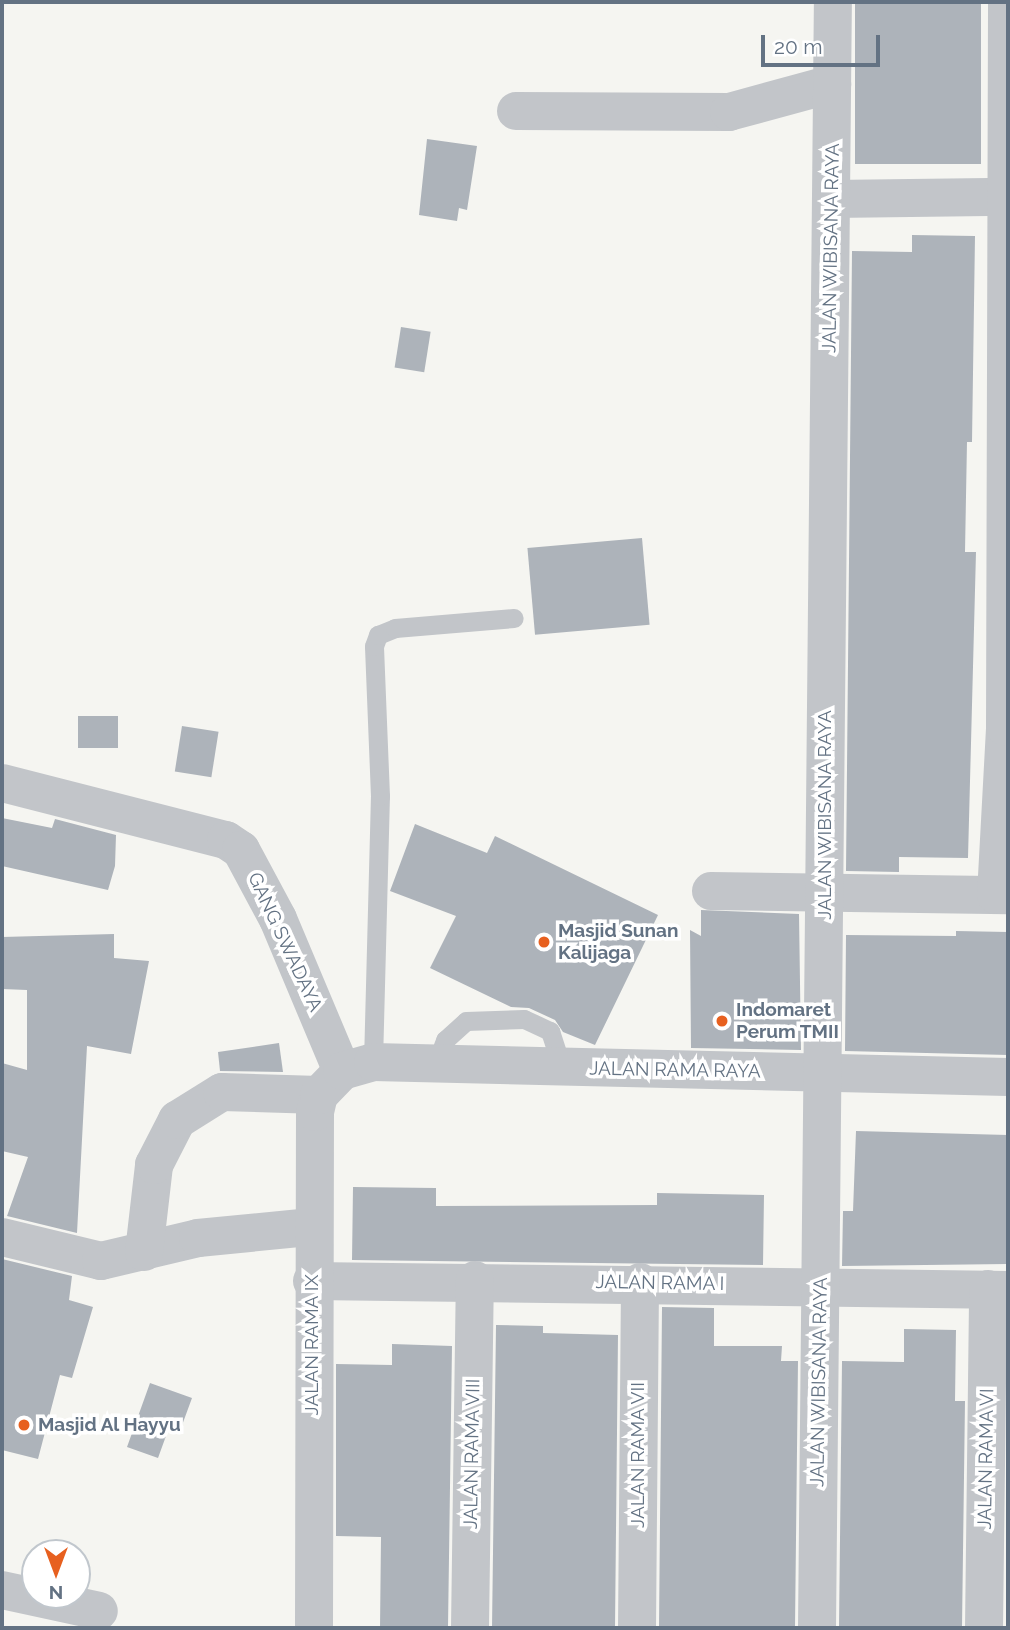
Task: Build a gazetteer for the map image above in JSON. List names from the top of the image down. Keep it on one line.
{"streets":{"street":["JALAN WIBISANA RAYA","GANG SWADAYA","JALAN RAMA RAYA","JALAN RAMA I","JALAN RAMA IX","JALAN RAMA VIII","JALAN RAMA VII","JALAN RAMA VI"]},"crossings":[["JALAN WIBISANA RAYA","JALAN RAMA RAYA"],["JALAN WIBISANA RAYA","JALAN RAMA I"],["GANG SWADAYA","JALAN RAMA RAYA"],["GANG SWADAYA","JALAN RAMA IX"],["JALAN RAMA RAYA","JALAN RAMA IX"],["JALAN RAMA I","JALAN RAMA IX"],["JALAN RAMA I","JALAN RAMA VIII"],["JALAN RAMA I","JALAN RAMA VII"],["JALAN RAMA I","JALAN RAMA VI"]],"places":["Masjid Sunan Kalijaga","Indomaret Perum TMII","Masjid Al Hayyu"],"scale_bar":"20 m","north":"bottom"}
